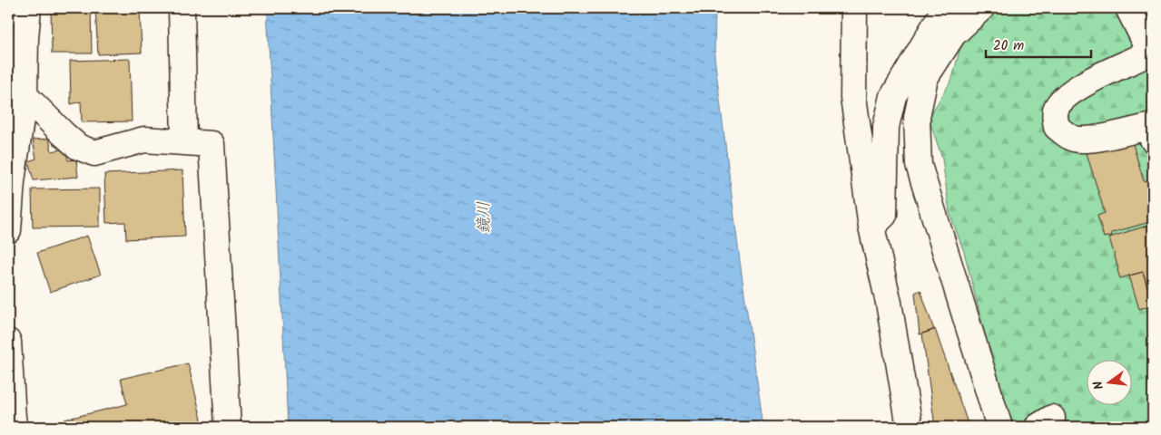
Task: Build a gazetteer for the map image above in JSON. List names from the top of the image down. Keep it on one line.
{"water":["鏡川"],"scale_bar":"20 m","north":"left"}
